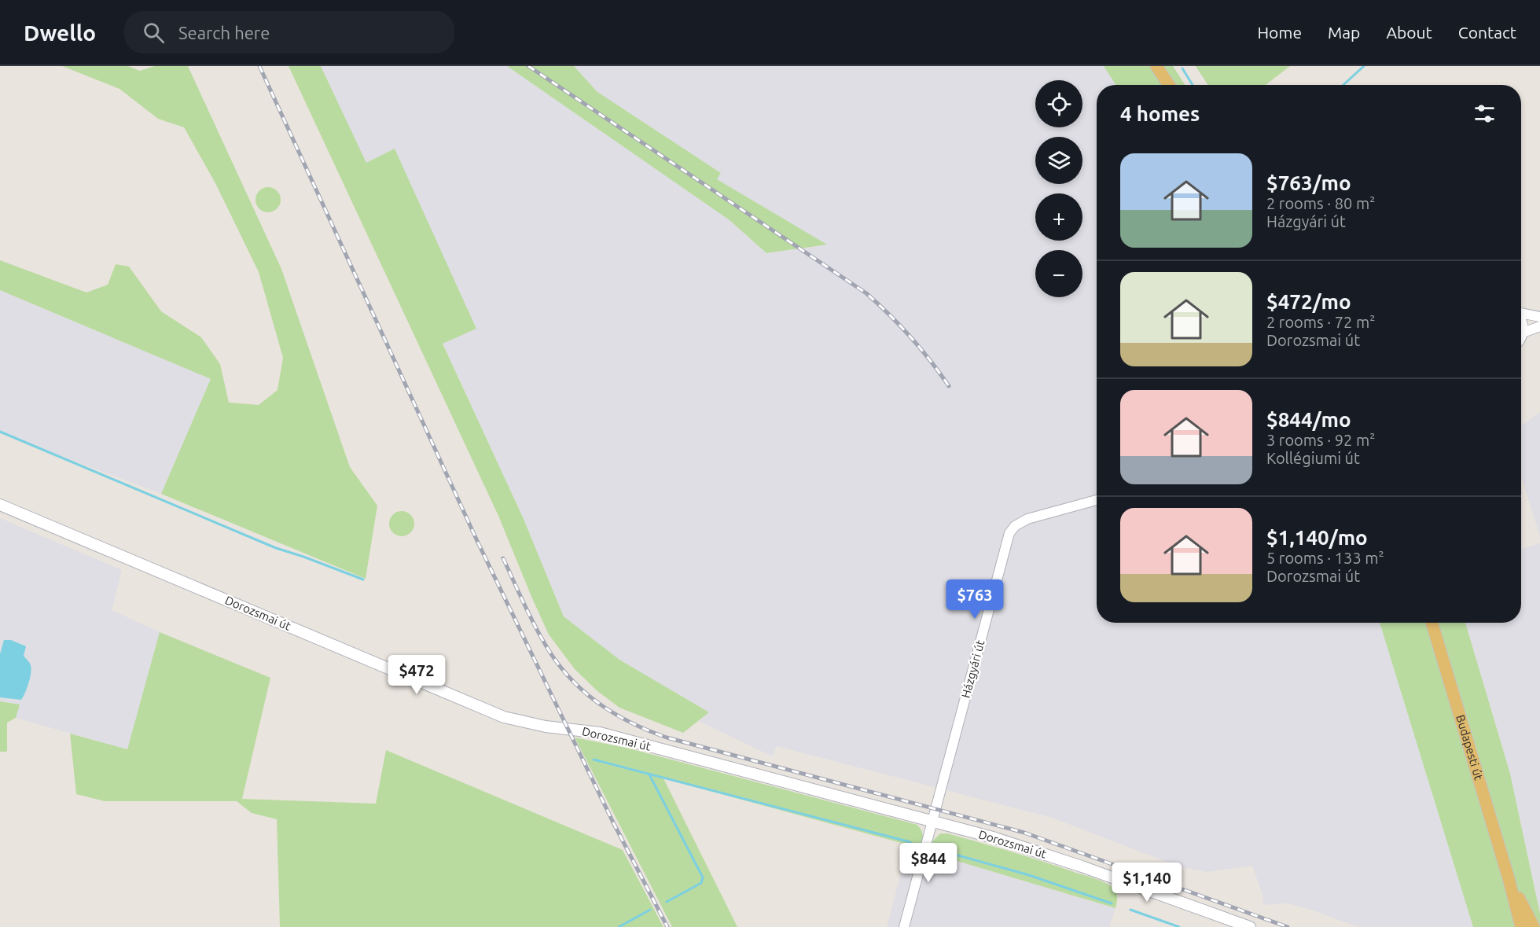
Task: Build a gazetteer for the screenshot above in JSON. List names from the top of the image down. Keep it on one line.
{"streets":{"main road":["Dorozsmai út","Budapesti út"],"street":["Házgyári út"]},"crossings":[["Dorozsmai út","Házgyári út"]],"page":{"header":"Dwello","search":"Search here","nav":["Home","Map","About","Contact"],"map_buttons":["+","−"],"heading":"4 homes","list":[{"name":"$763/mo","note":"2 rooms · 80 m² · Házgyári út"},{"name":"$472/mo","note":"2 rooms · 72 m² · Dorozsmai út"},{"name":"$844/mo","note":"3 rooms · 92 m² · Kollégiumi út"},{"name":"$1,140/mo","note":"5 rooms · 133 m² · Dorozsmai út"}],"price":["$763","$472","$844","$1,140"]}}
